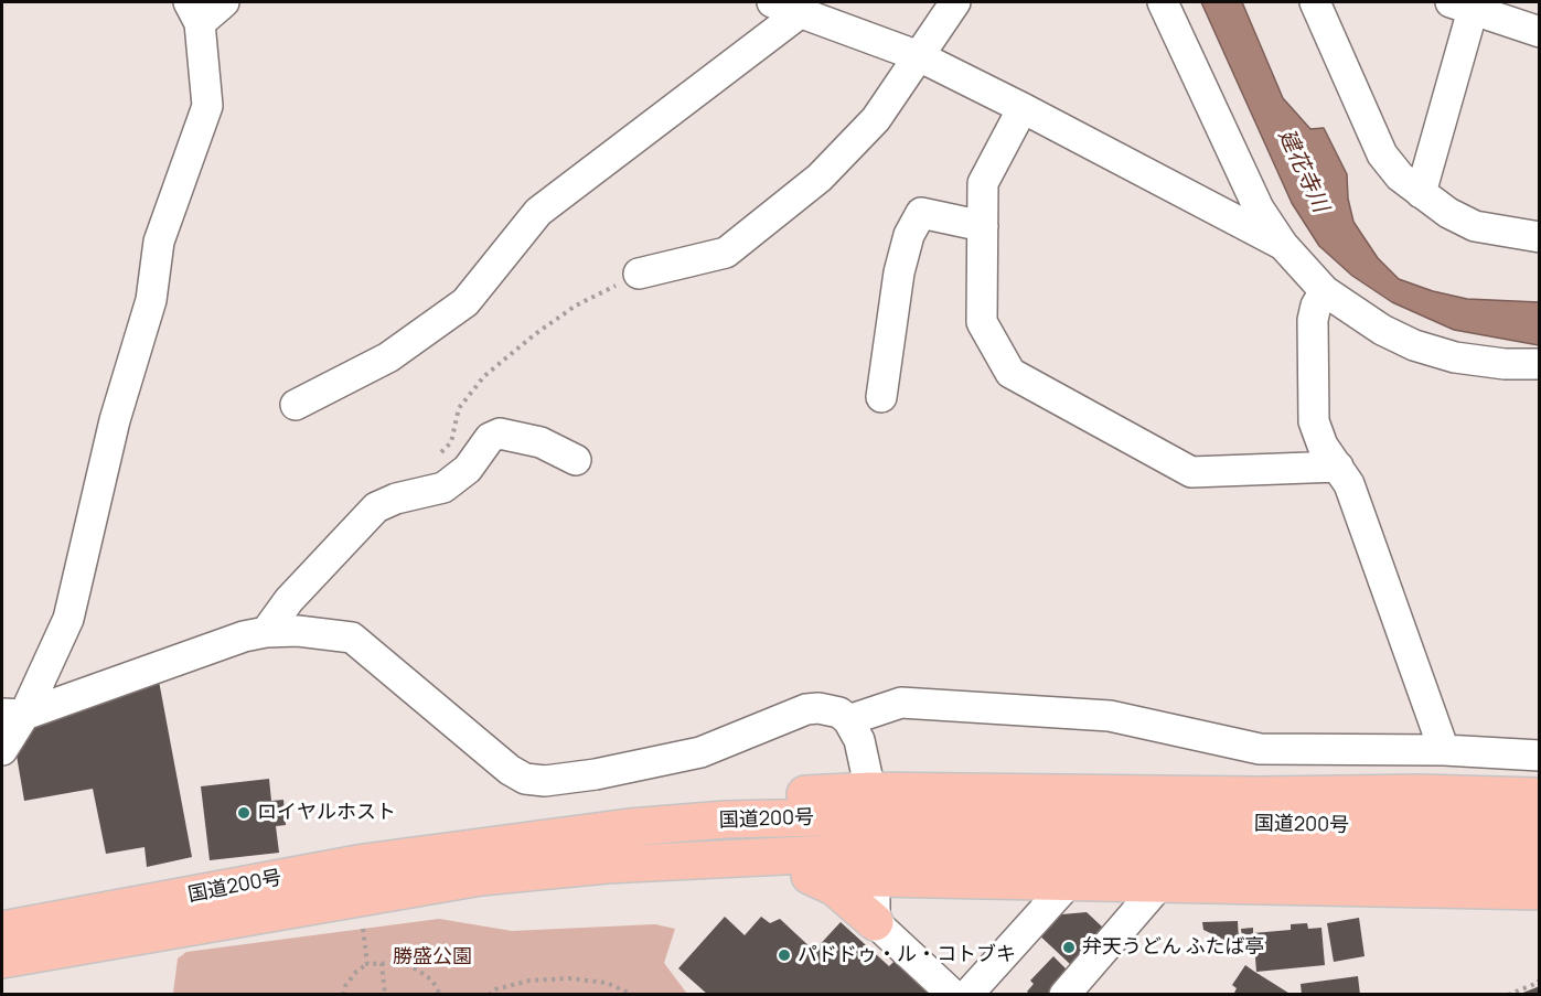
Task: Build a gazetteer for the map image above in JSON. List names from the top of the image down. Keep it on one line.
{"streets":{"highway":["国道200号"]},"water":["建花寺川"],"parks":["勝盛公園"],"places":["ロイヤルホスト","弁天うどん ふたば亭","パドドゥ・ル・コトブキ"]}
